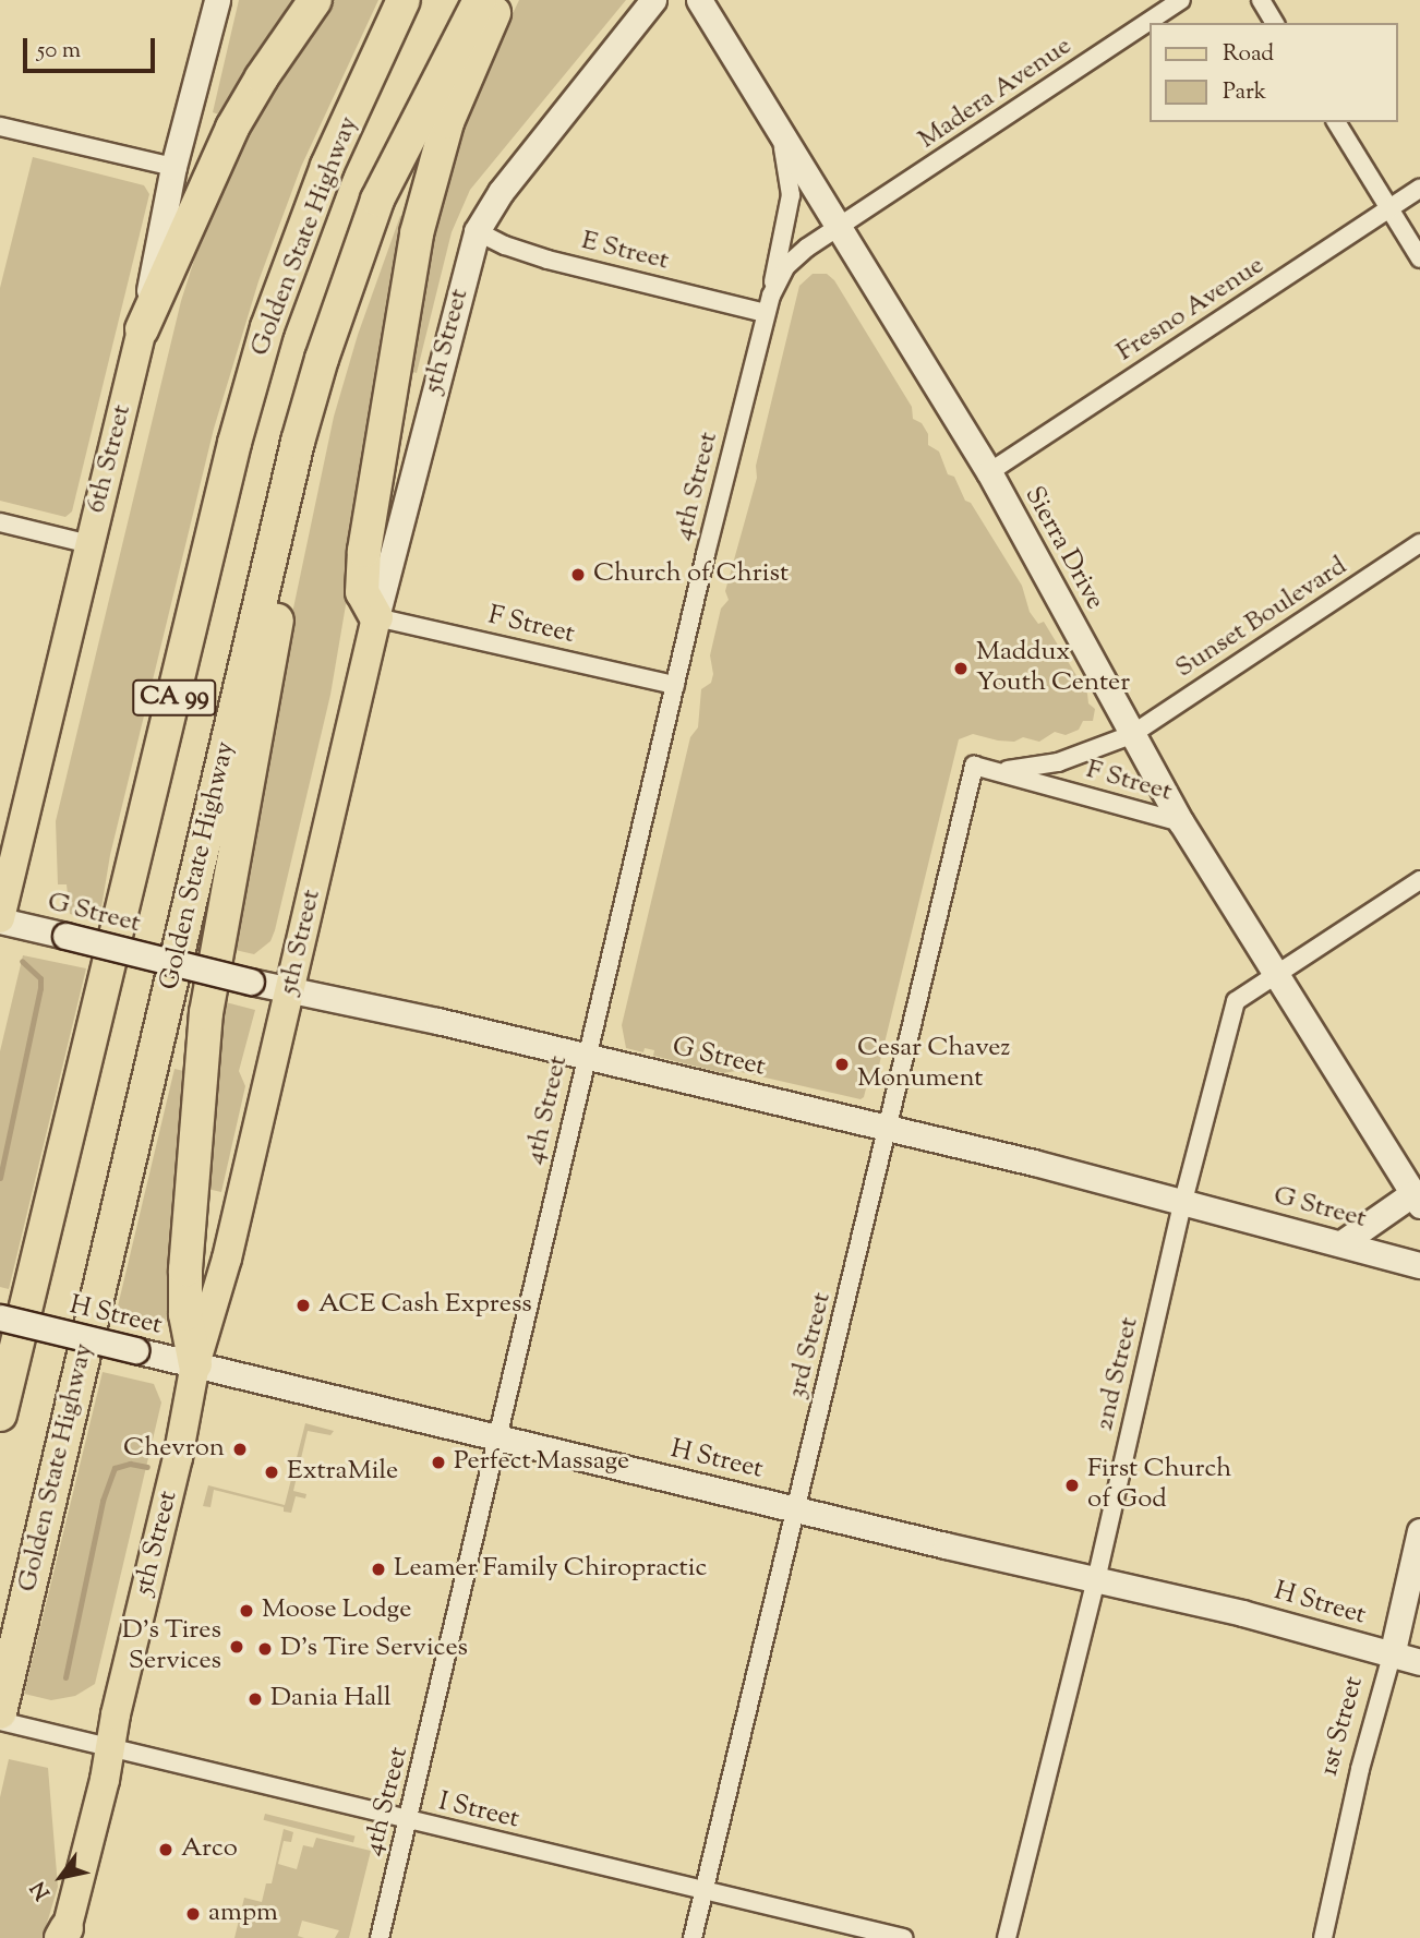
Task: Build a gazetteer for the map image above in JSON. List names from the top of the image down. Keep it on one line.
{"streets":{"highway":["Golden State Highway","CA 99"],"main road":["5th Street","6th Street","Sierra Drive","G Street","H Street","1st Street"],"street":["Madera Avenue","E Street","Fresno Avenue","4th Street","Sunset Boulevard","F Street","3rd Street","2nd Street","I Street"]},"crossings":[["Madera Avenue","4th Street"],["Madera Avenue","Sierra Drive"],["E Street","5th Street"],["E Street","4th Street"],["Fresno Avenue","Sierra Drive"],["5th Street","F Street"],["5th Street","G Street"],["5th Street","H Street"],["5th Street","I Street"],["6th Street","G Street"],["4th Street","Sierra Drive"],["4th Street","F Street"],["4th Street","G Street"],["4th Street","H Street"],["4th Street","I Street"],["Sierra Drive","Sunset Boulevard"],["Sierra Drive","F Street"],["Sierra Drive","2nd Street"],["F Street","3rd Street"],["G Street","3rd Street"],["G Street","2nd Street"],["H Street","3rd Street"],["H Street","2nd Street"],["H Street","1st Street"],["3rd Street","I Street"]],"places":["Church of Christ","Maddux Youth Center","Cesar Chavez Monument","ACE Cash Express","Chevron","Perfect Massage","ExtraMile","First Church of God","Leamer Family Chiropractic","Moose Lodge","D's Tires Services","D's Tire Services","Dania Hall","Arco","ampm"],"legend":["Road","Park"],"scale_bar":"50 m","north":"bottom left"}
